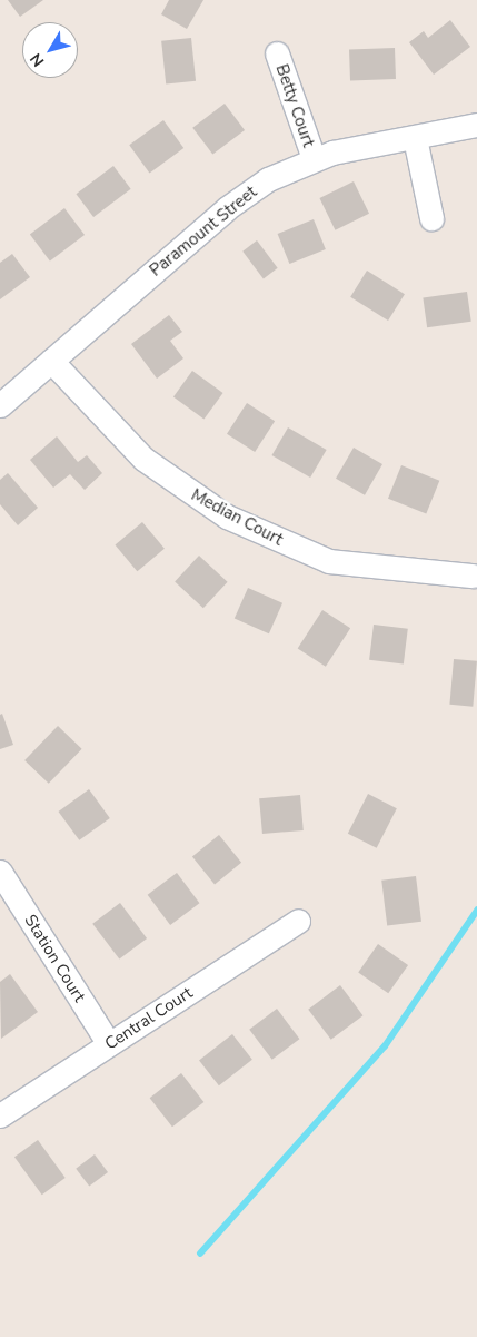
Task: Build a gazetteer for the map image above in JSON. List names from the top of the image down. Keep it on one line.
{"streets":{"street":["Betty Court","Paramount Street","Median Court","Station Court","Central Court"]},"crossings":[["Betty Court","Paramount Street"],["Paramount Street","Median Court"],["Station Court","Central Court"]],"north":"bottom left"}
